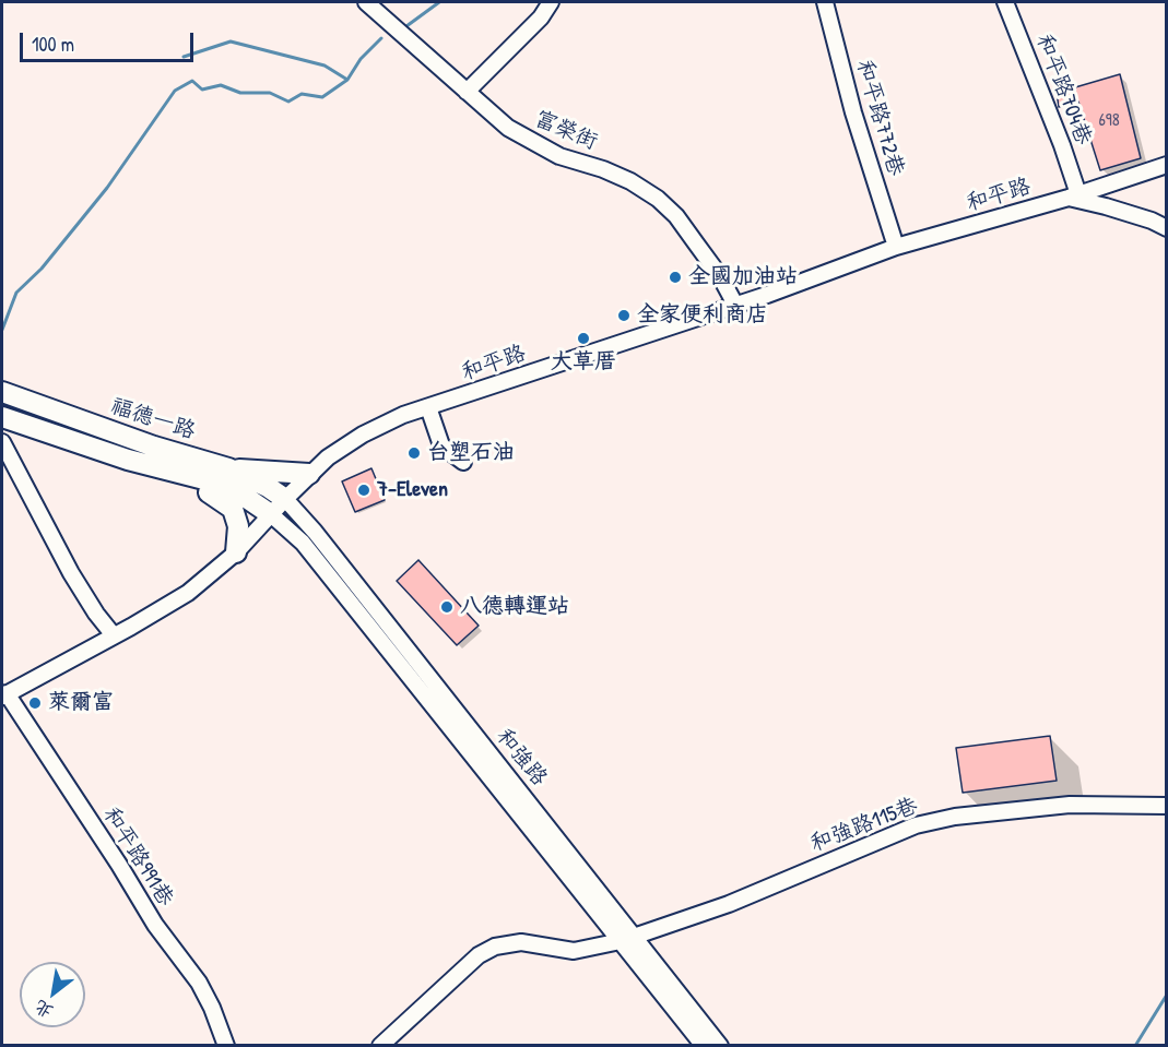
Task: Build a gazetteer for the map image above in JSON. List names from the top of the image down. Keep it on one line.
{"streets":{"main road":["福德一路"],"street":["和平路704巷","和平路772巷","富榮街","和平路","和強路","和強路115巷","和平路991巷"]},"crossings":[["和平路704巷","和平路"],["和平路772巷","和平路"],["富榮街","和平路"],["和平路","福德一路"],["和平路","和強路"],["和平路","和平路991巷"],["福德一路","和強路"],["和強路","和強路115巷"]],"places":["全國加油站","全家便利商店","大草厝","台塑石油","7-Eleven","八德轉運站","萊爾富"],"house_numbers":["698"],"scale_bar":"100 m","north":"bottom left"}
